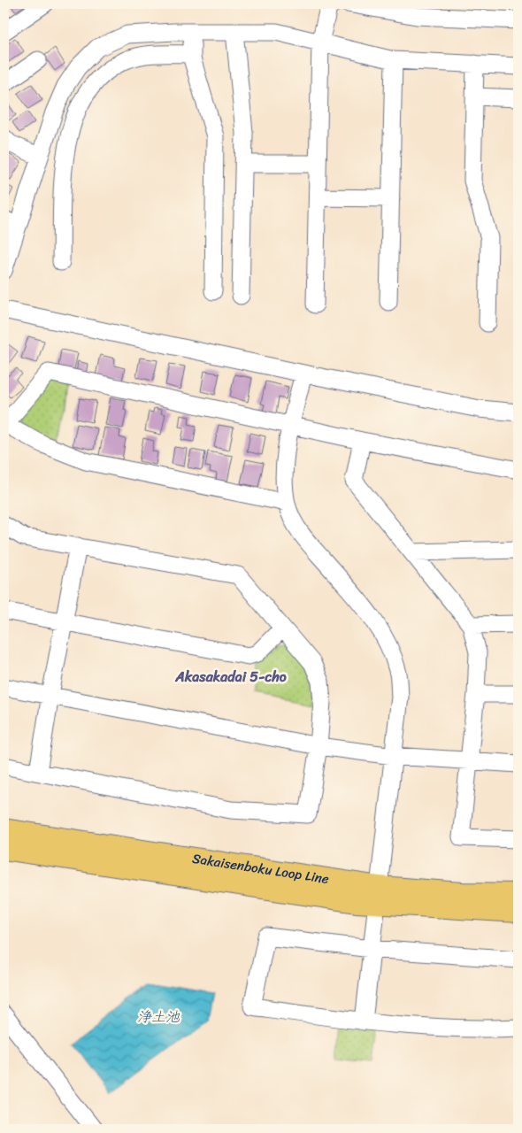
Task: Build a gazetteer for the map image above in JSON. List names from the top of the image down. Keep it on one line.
{"streets":{"main road":["Sakaisenboku Loop Line"]},"districts":["Akasakadai 5-cho"],"water":["浄土池"]}
